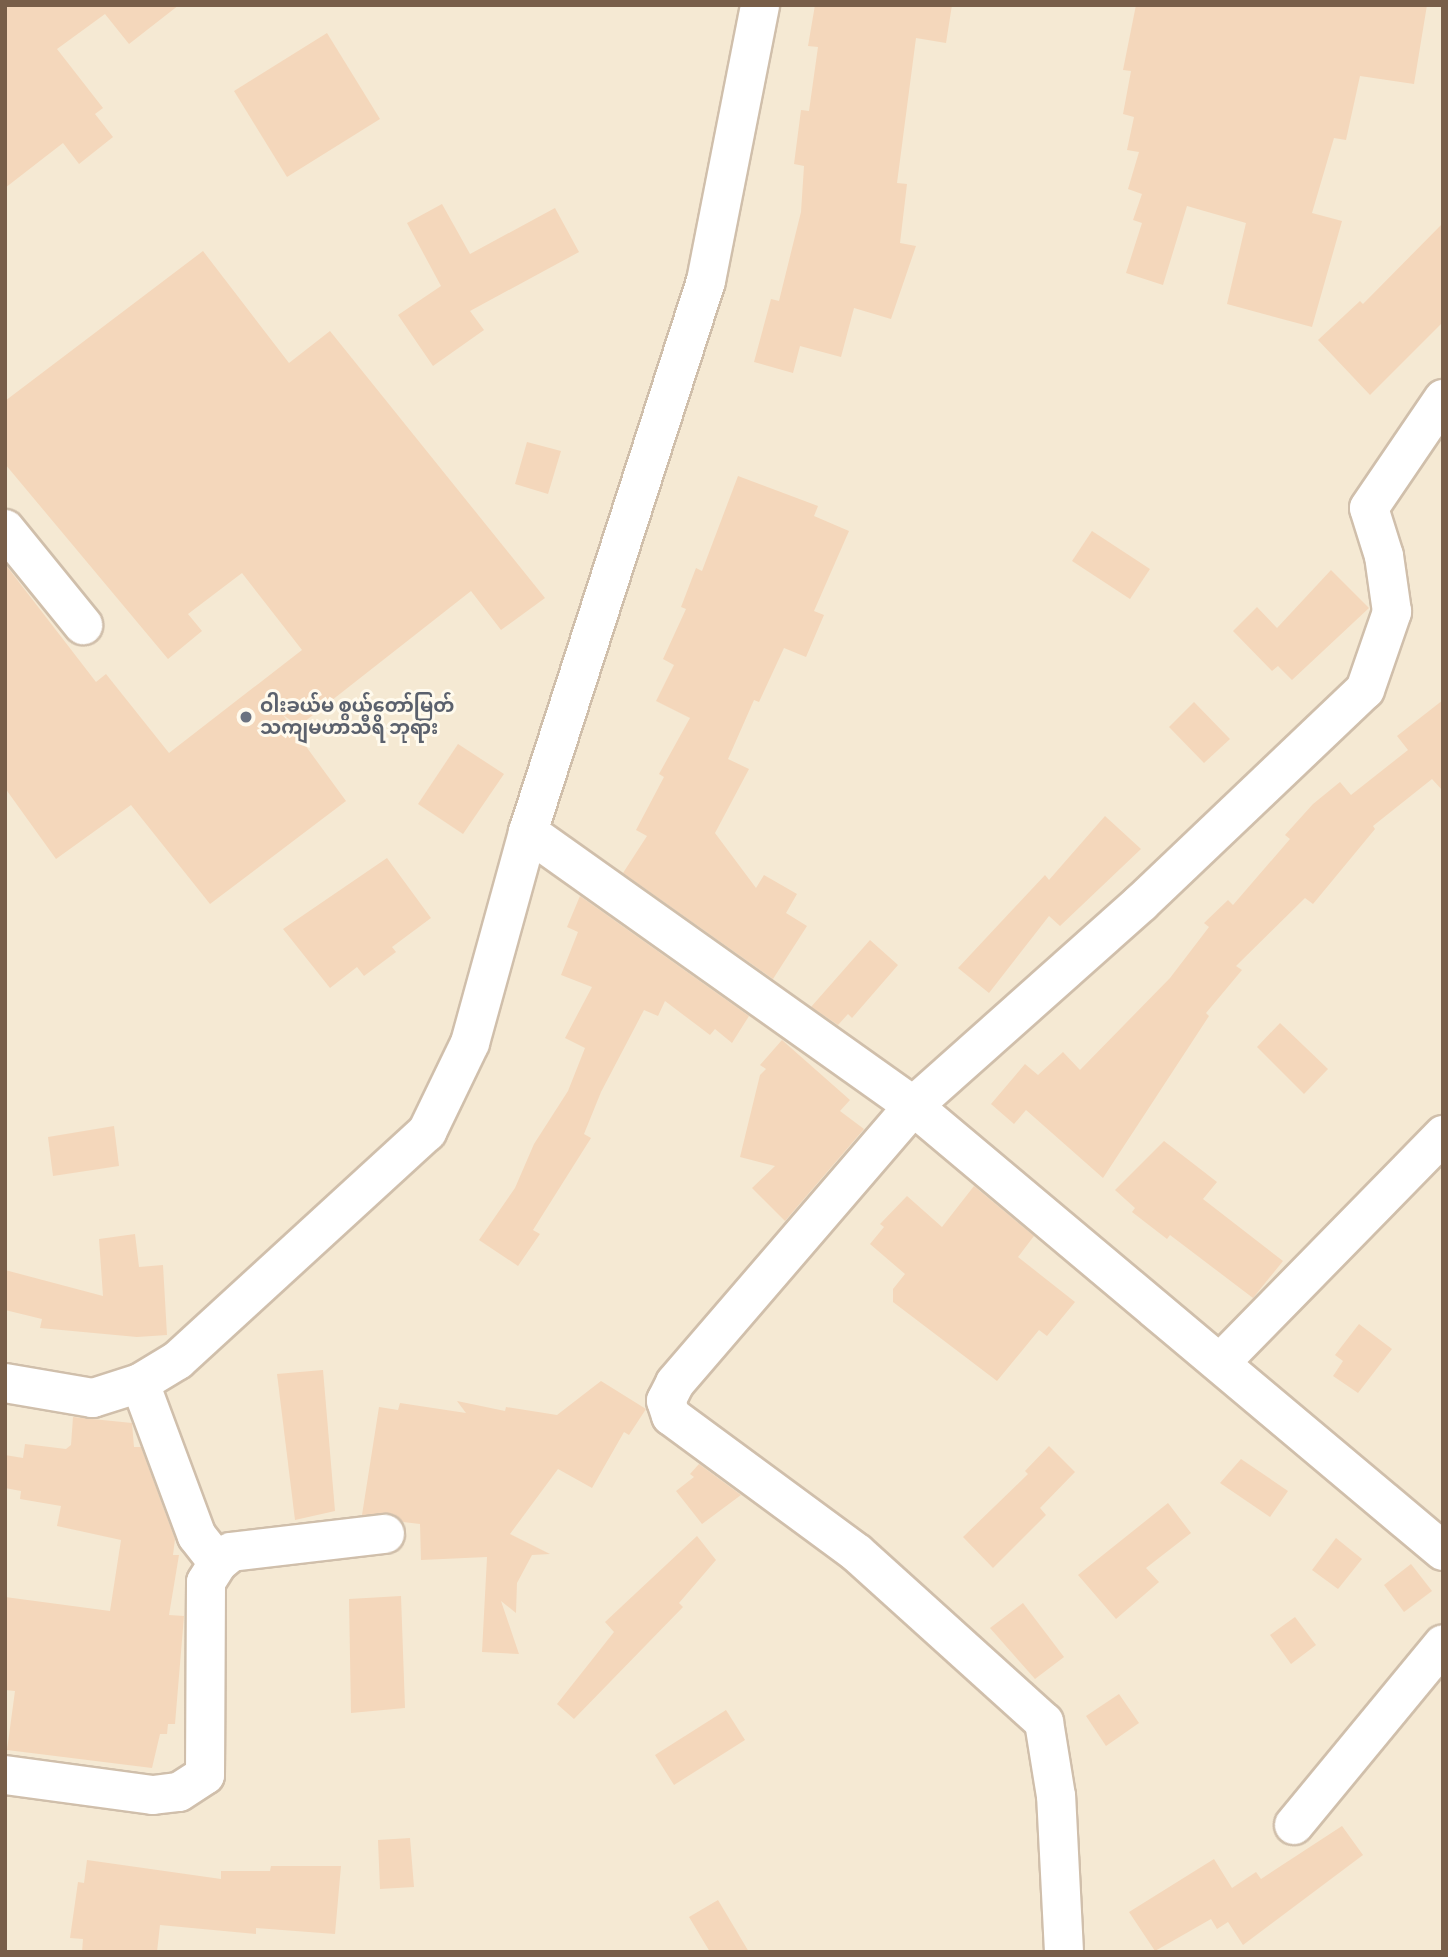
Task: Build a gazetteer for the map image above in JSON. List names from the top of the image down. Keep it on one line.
{"places":["ဝါးခယ်မ စွယ်တော်မြတ် သကျမဟာသီရိ ဘုရား"]}
